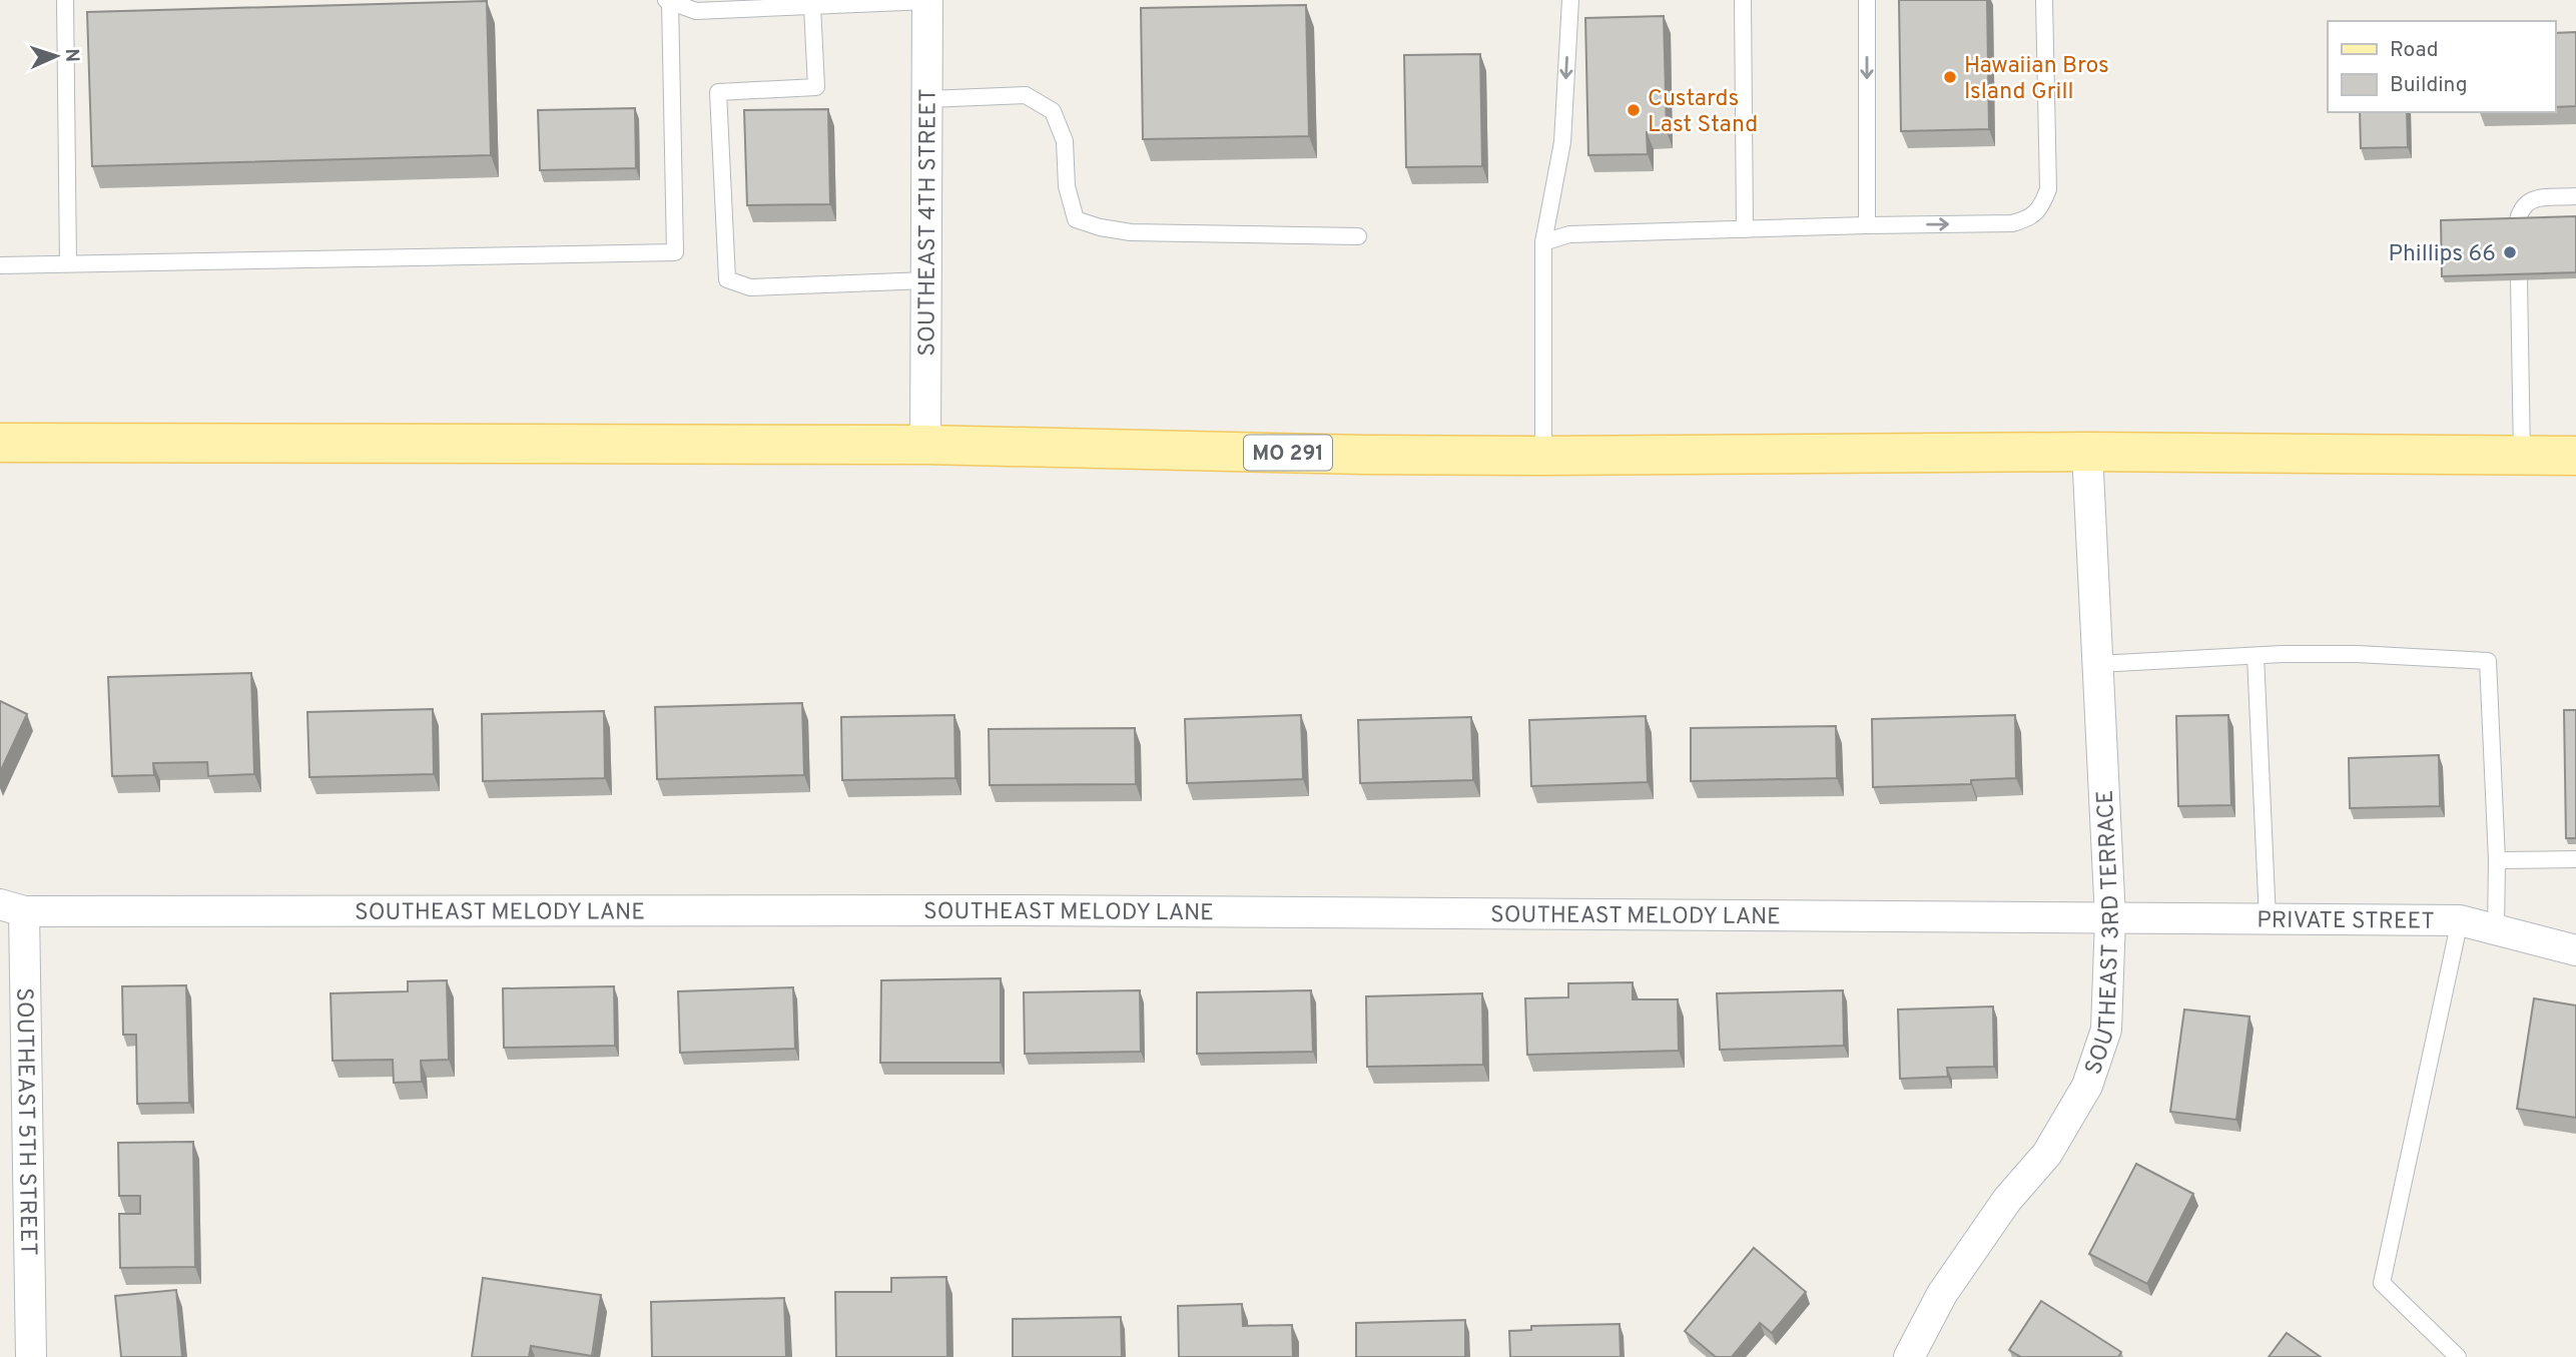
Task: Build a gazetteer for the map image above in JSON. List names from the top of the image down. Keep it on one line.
{"streets":{"main road":["MO 291"],"street":["SOUTHEAST 4TH STREET","SOUTHEAST MELODY LANE","PRIVATE STREET","SOUTHEAST 3RD TERRACE","SOUTHEAST 5TH STREET"]},"crossings":[["SOUTHEAST 4TH STREET","MO 291"],["MO 291","SOUTHEAST 3RD TERRACE"],["SOUTHEAST MELODY LANE","PRIVATE STREET"],["SOUTHEAST MELODY LANE","SOUTHEAST 3RD TERRACE"],["SOUTHEAST MELODY LANE","SOUTHEAST 5TH STREET"],["PRIVATE STREET","SOUTHEAST 3RD TERRACE"]],"places":["Hawaiian Bros Island Grill","Custards Last Stand","Phillips 66"],"legend":["Road","Building"],"north":"right"}
